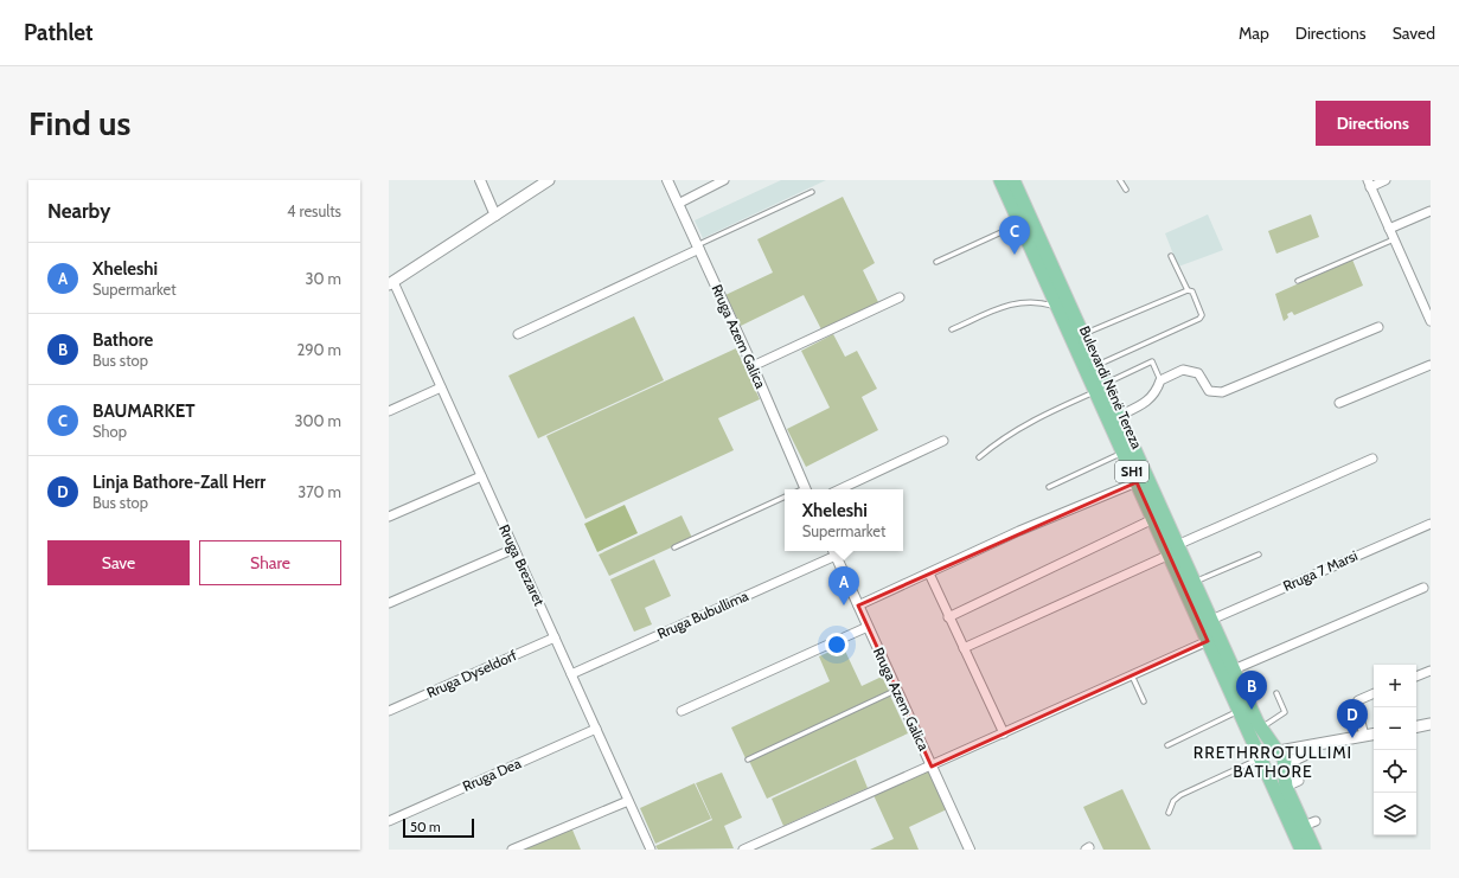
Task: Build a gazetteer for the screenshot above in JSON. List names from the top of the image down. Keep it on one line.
{"streets":{"main road":["Bulevardi Nënë Tereza","SH1"],"street":["Rruga Azem Galica","Rruga Brezaret","Rruga 7 Marsi","Rruga Bubullima","Rruga Dyseldorf","Rruga Dea"]},"crossings":[["Rruga Azem Galica","Rruga Bubullima"],["Bulevardi Nënë Tereza","Rruga 7 Marsi"],["Rruga Brezaret","Rruga Bubullima"],["Rruga Brezaret","Rruga Dyseldorf"],["Rruga Brezaret","Rruga Dea"]],"districts":["RRETHRROTULLIMI BATHORE"],"scale_bar":"50 m","page":{"header":"Pathlet","nav":["Map","Directions","Saved"],"buttons":["Directions",["Save","Share"]],"title":"Find us","heading":["Nearby","4 results"],"pins":["C","A","B","D"],"list":[{"mark":"A","name":"Xheleshi","note":"Supermarket","value":"30 m"},{"mark":"B","name":"Bathore","note":"Bus stop","value":"290 m"},{"mark":"C","name":"BAUMARKET","note":"Shop","value":"300 m"},{"mark":"D","name":"Linja Bathore-Zall Herr","note":"Bus stop","value":"370 m"}],"popup":["Xheleshi","Supermarket"],"map_buttons":["+","−"],"scale":"50 m"}}
